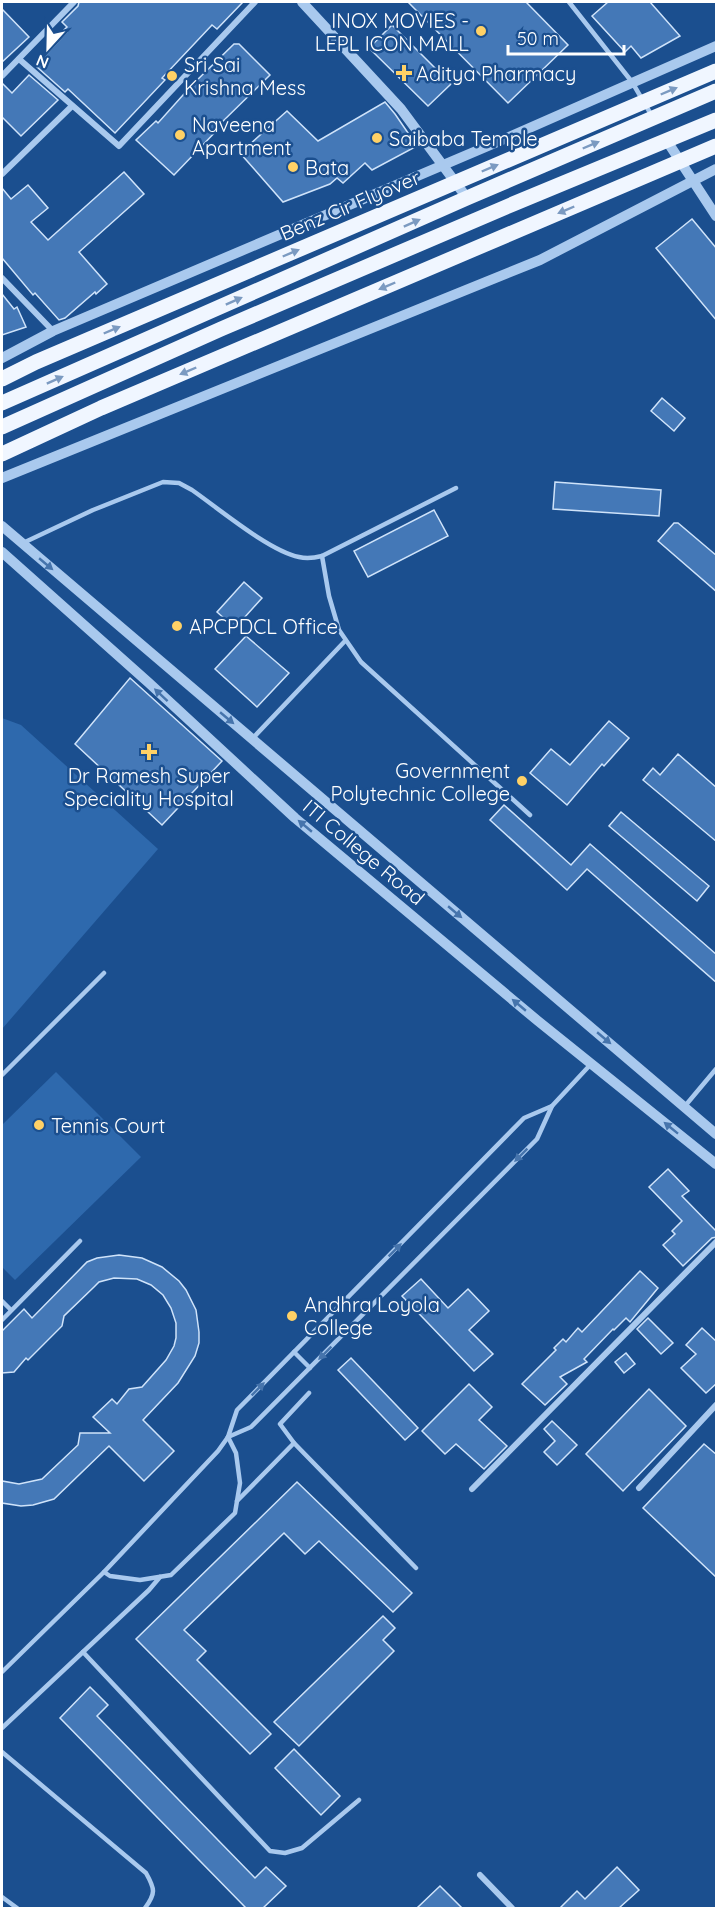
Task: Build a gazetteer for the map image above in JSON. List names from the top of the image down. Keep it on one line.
{"streets":{"main road":["Benz Cir Flyover"],"street":["ITI College Road"]},"places":{"other":["INOX MOVIES - LEPL ICON MALL","Sri Sai Krishna Mess","Naveena Apartment","Saibaba Temple","Bata","APCPDCL Office","Government Polytechnic College","Tennis Court","Andhra Loyola College"],"health":["Aditya Pharmacy","Dr Ramesh Super Speciality Hospital"]},"scale_bar":"50 m","north":"bottom"}
